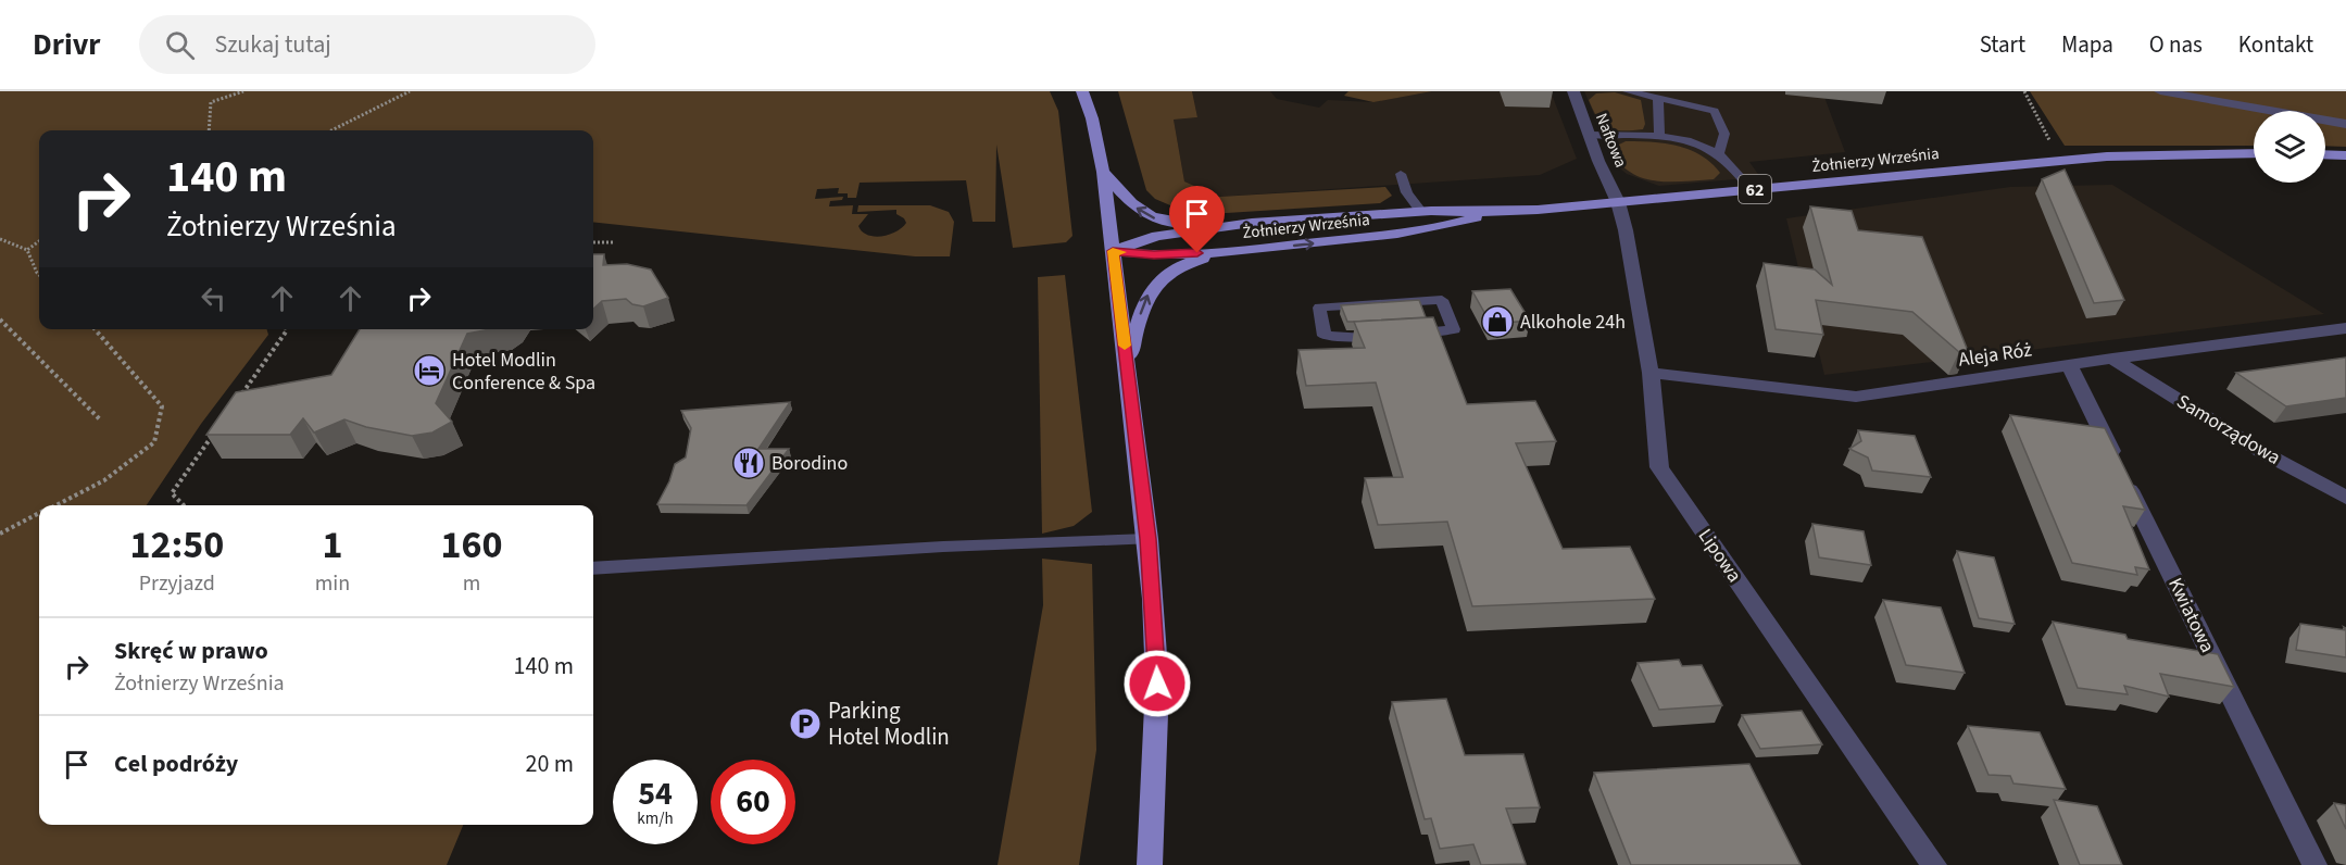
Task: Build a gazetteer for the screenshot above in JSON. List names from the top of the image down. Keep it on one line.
{"streets":{"main road":["Żołnierzy Września","62"],"street":["Naftowa","Aleja Róż","Samorządowa","Lipowa","Kwiatowa"]},"crossings":[["Naftowa","Żołnierzy Września"],["Naftowa","Lipowa"],["Żołnierzy Września","62"],["Żołnierzy Września","Lipowa"],["Aleja Róż","Samorządowa"],["Aleja Róż","Lipowa"],["Aleja Róż","Kwiatowa"]],"places":{"shop":["Alkohole 24h"],"hotel":["Hotel Modlin Conference & Spa"],"restaurant":["Borodino"],"parking":["Parking Hotel Modlin"]},"page":{"header":"Drivr","search":"Szukaj tutaj","nav":["Start","Mapa","O nas","Kontakt"],"turn":["140 m","Żołnierzy Września"],"eta":["12:50","Przyjazd","1","min","160","m"],"list":[{"name":"Skręć w prawo","note":"Żołnierzy Września","value":"140 m"},{"name":"Cel podróży","value":"20 m"}],"speed":"54 km/h","limit":"60"}}
